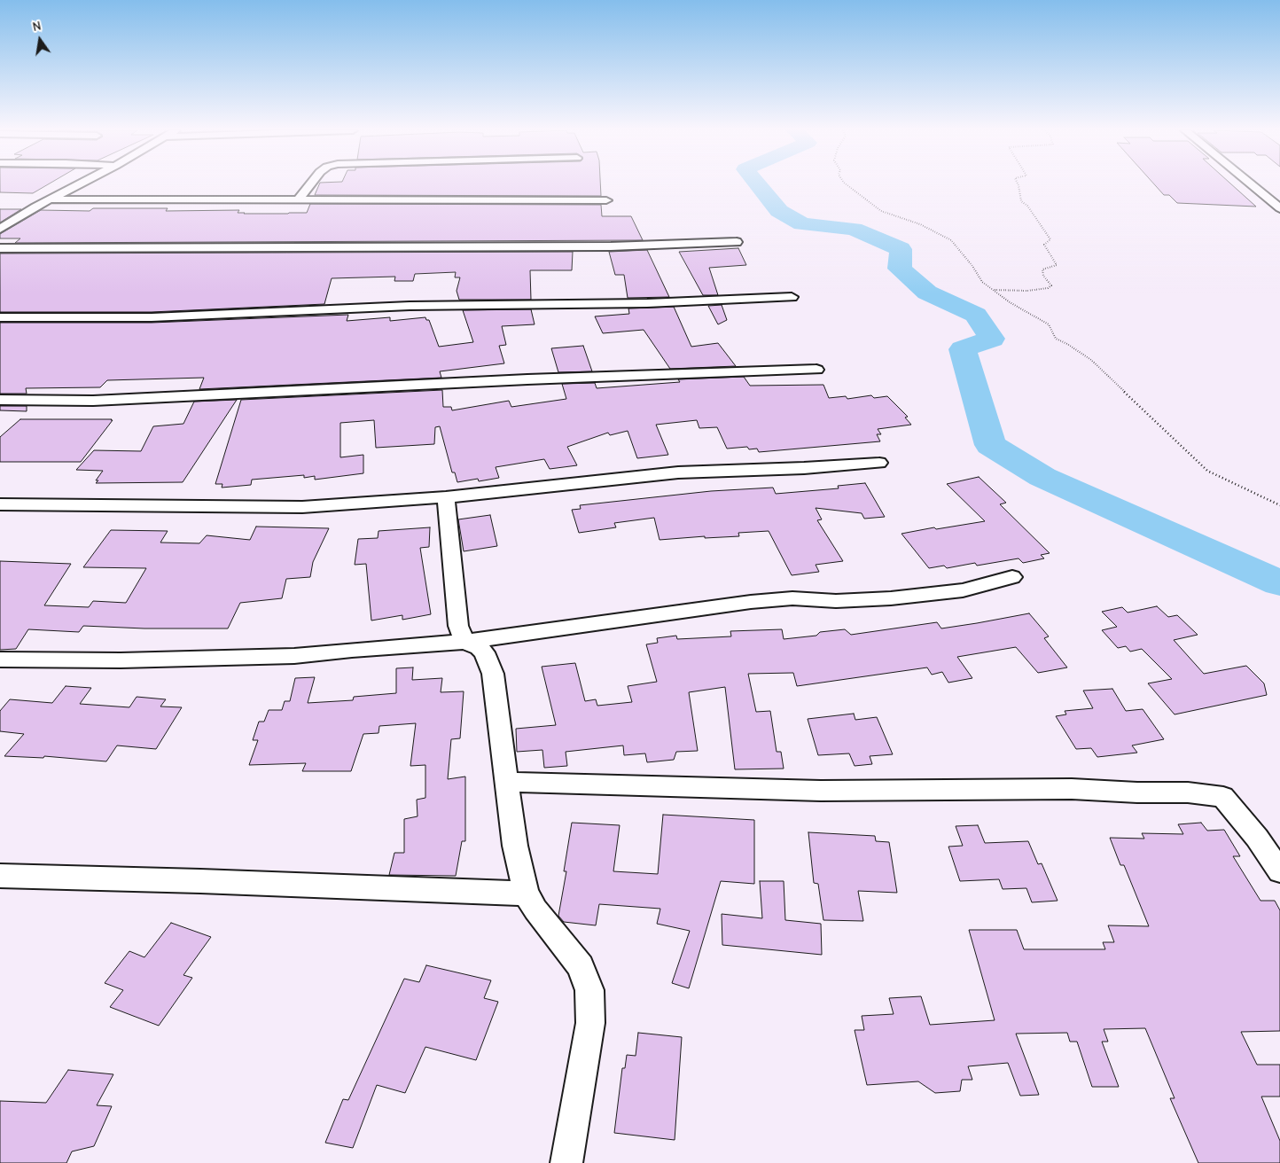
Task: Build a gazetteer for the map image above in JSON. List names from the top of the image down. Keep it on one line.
{"north":"top"}
